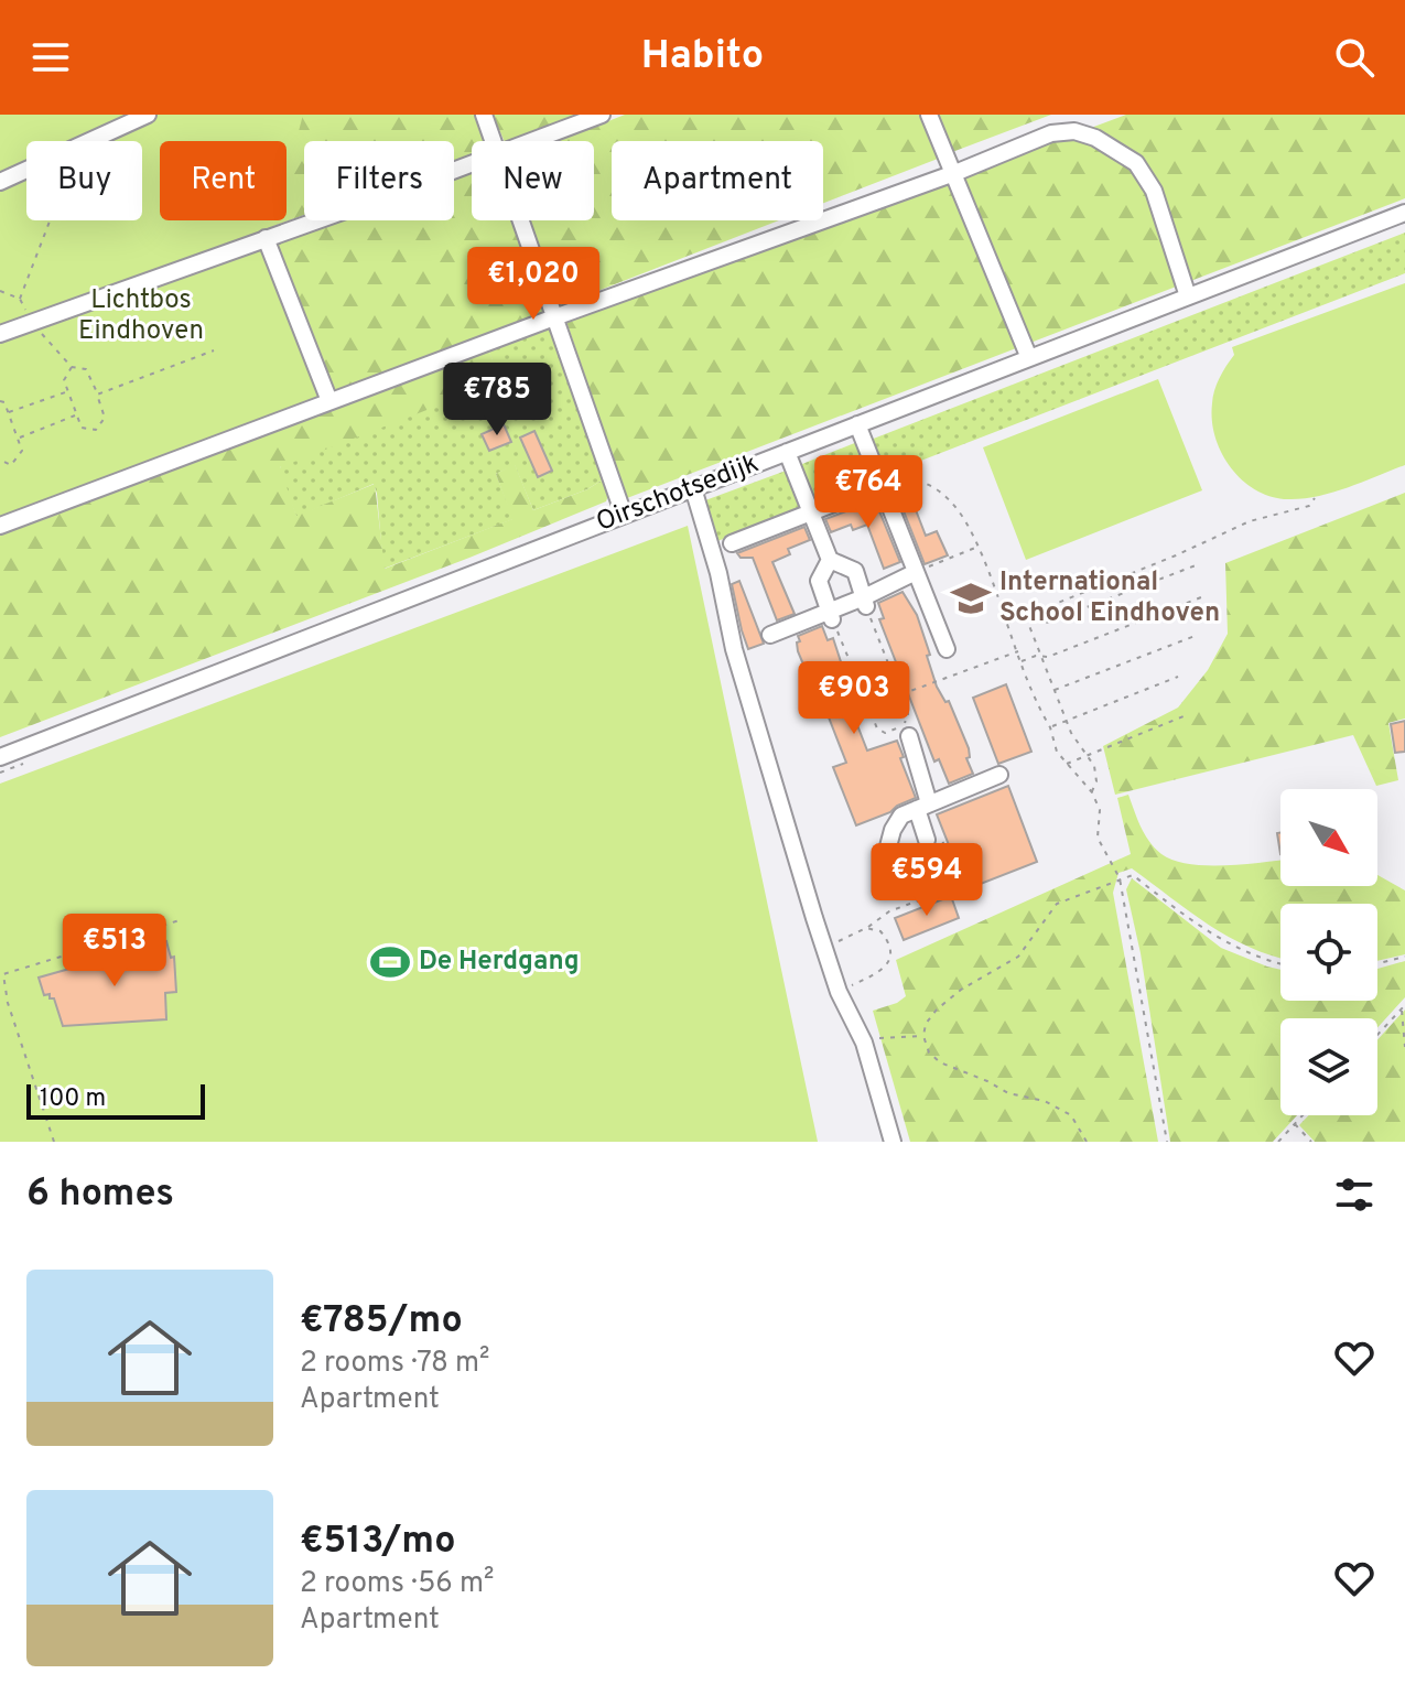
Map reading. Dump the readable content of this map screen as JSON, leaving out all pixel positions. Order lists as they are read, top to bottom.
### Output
{
  "streets": {
    "street": ["Oirschotsedijk"]
  },
  "parks": ["Lichtbos Eindhoven"],
  "places": {
    "school or university": ["International School Eindhoven"],
    "sports": ["De Herdgang"]
  },
  "scale_bar": "100 m",
  "north": "bottom right",
  "page": {
    "header": "Habito",
    "chip": [
      "Buy",
      "Rent",
      "Filters",
      "New",
      "Apartment"
    ],
    "price": [
      "€1,020",
      "€785",
      "€764",
      "€903",
      "€594",
      "€513"
    ],
    "scale": "100 m",
    "heading": "6 homes",
    "list": [
      {
        "name": "€785/mo",
        "note": "2 rooms · 78 m² · Apartment"
      },
      {
        "name": "€513/mo",
        "note": "2 rooms · 56 m² · Apartment"
      }
    ]
  }
}
